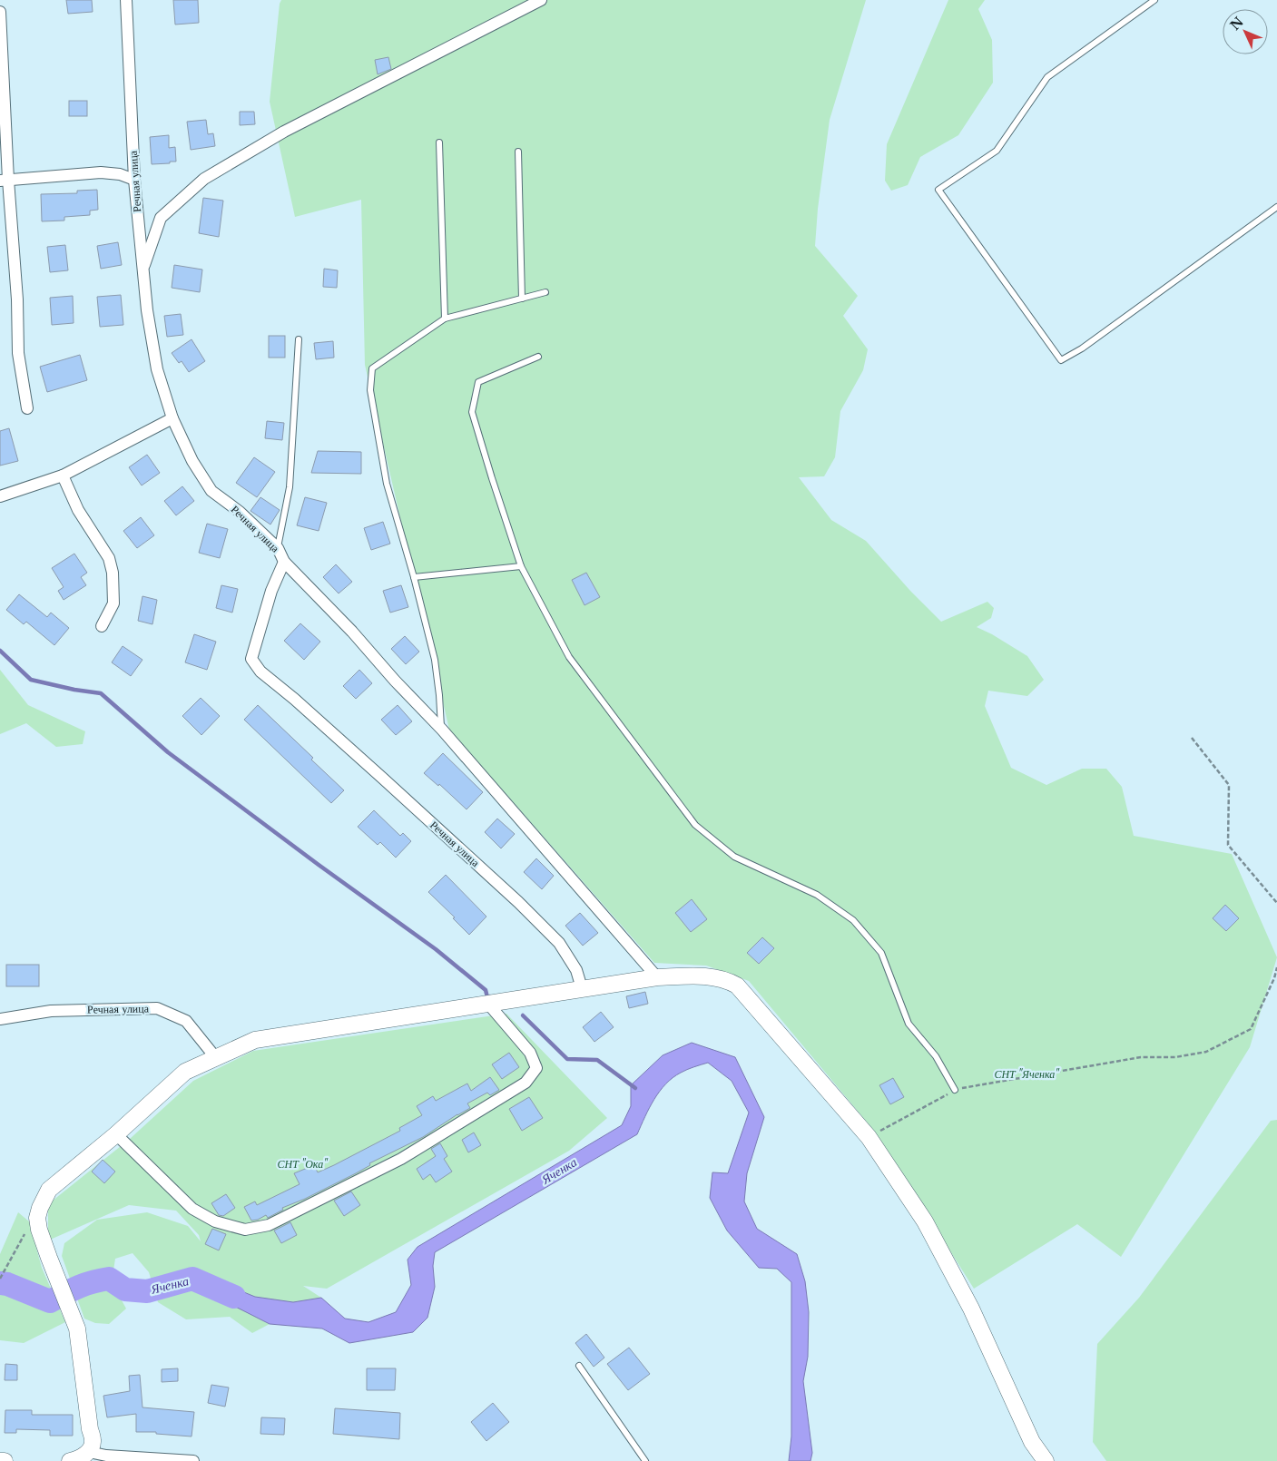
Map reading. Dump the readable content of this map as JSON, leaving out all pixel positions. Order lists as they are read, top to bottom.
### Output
{
  "streets": {
    "street": ["Речная улица"]
  },
  "water": ["Яченка"],
  "parks": ["СНТ \"Яченка\"", "СНТ \"Ока\""],
  "north": "top left"
}
